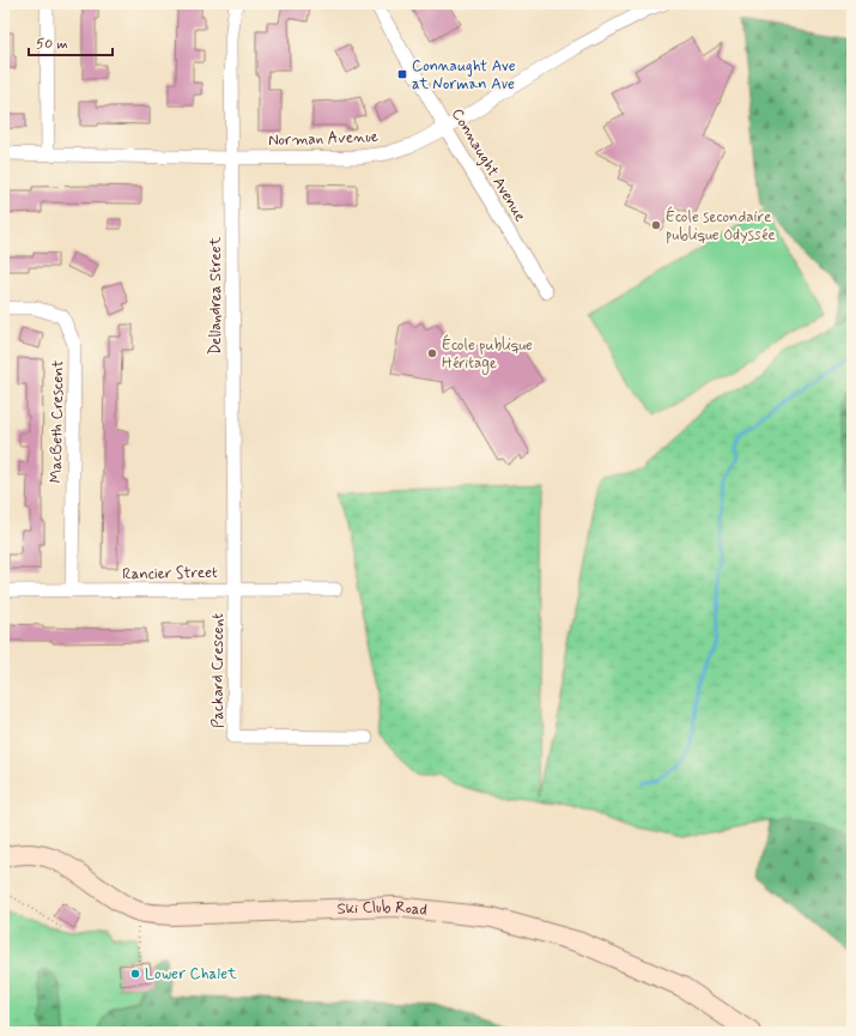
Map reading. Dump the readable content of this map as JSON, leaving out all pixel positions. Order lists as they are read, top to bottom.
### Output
{
  "streets": {
    "street": [
      "Norman Avenue",
      "Connaught Avenue",
      "Dellandrea Street",
      "MacBeth Crescent",
      "Rancier Street",
      "Packard Crescent",
      "Ski Club Road"
    ]
  },
  "crossings": [
    ["Norman Avenue", "Connaught Avenue"],
    ["Norman Avenue", "Dellandrea Street"],
    ["Dellandrea Street", "Rancier Street"],
    ["Dellandrea Street", "Packard Crescent"],
    ["MacBeth Crescent", "Rancier Street"],
    ["Rancier Street", "Packard Crescent"]
  ],
  "places": {
    "transit": ["Connaught Ave at Norman Ave"],
    "other": ["École secondaire publique Odyssée", "École publique Héritage", "Lower Chalet"]
  },
  "scale_bar": "50 m"
}
